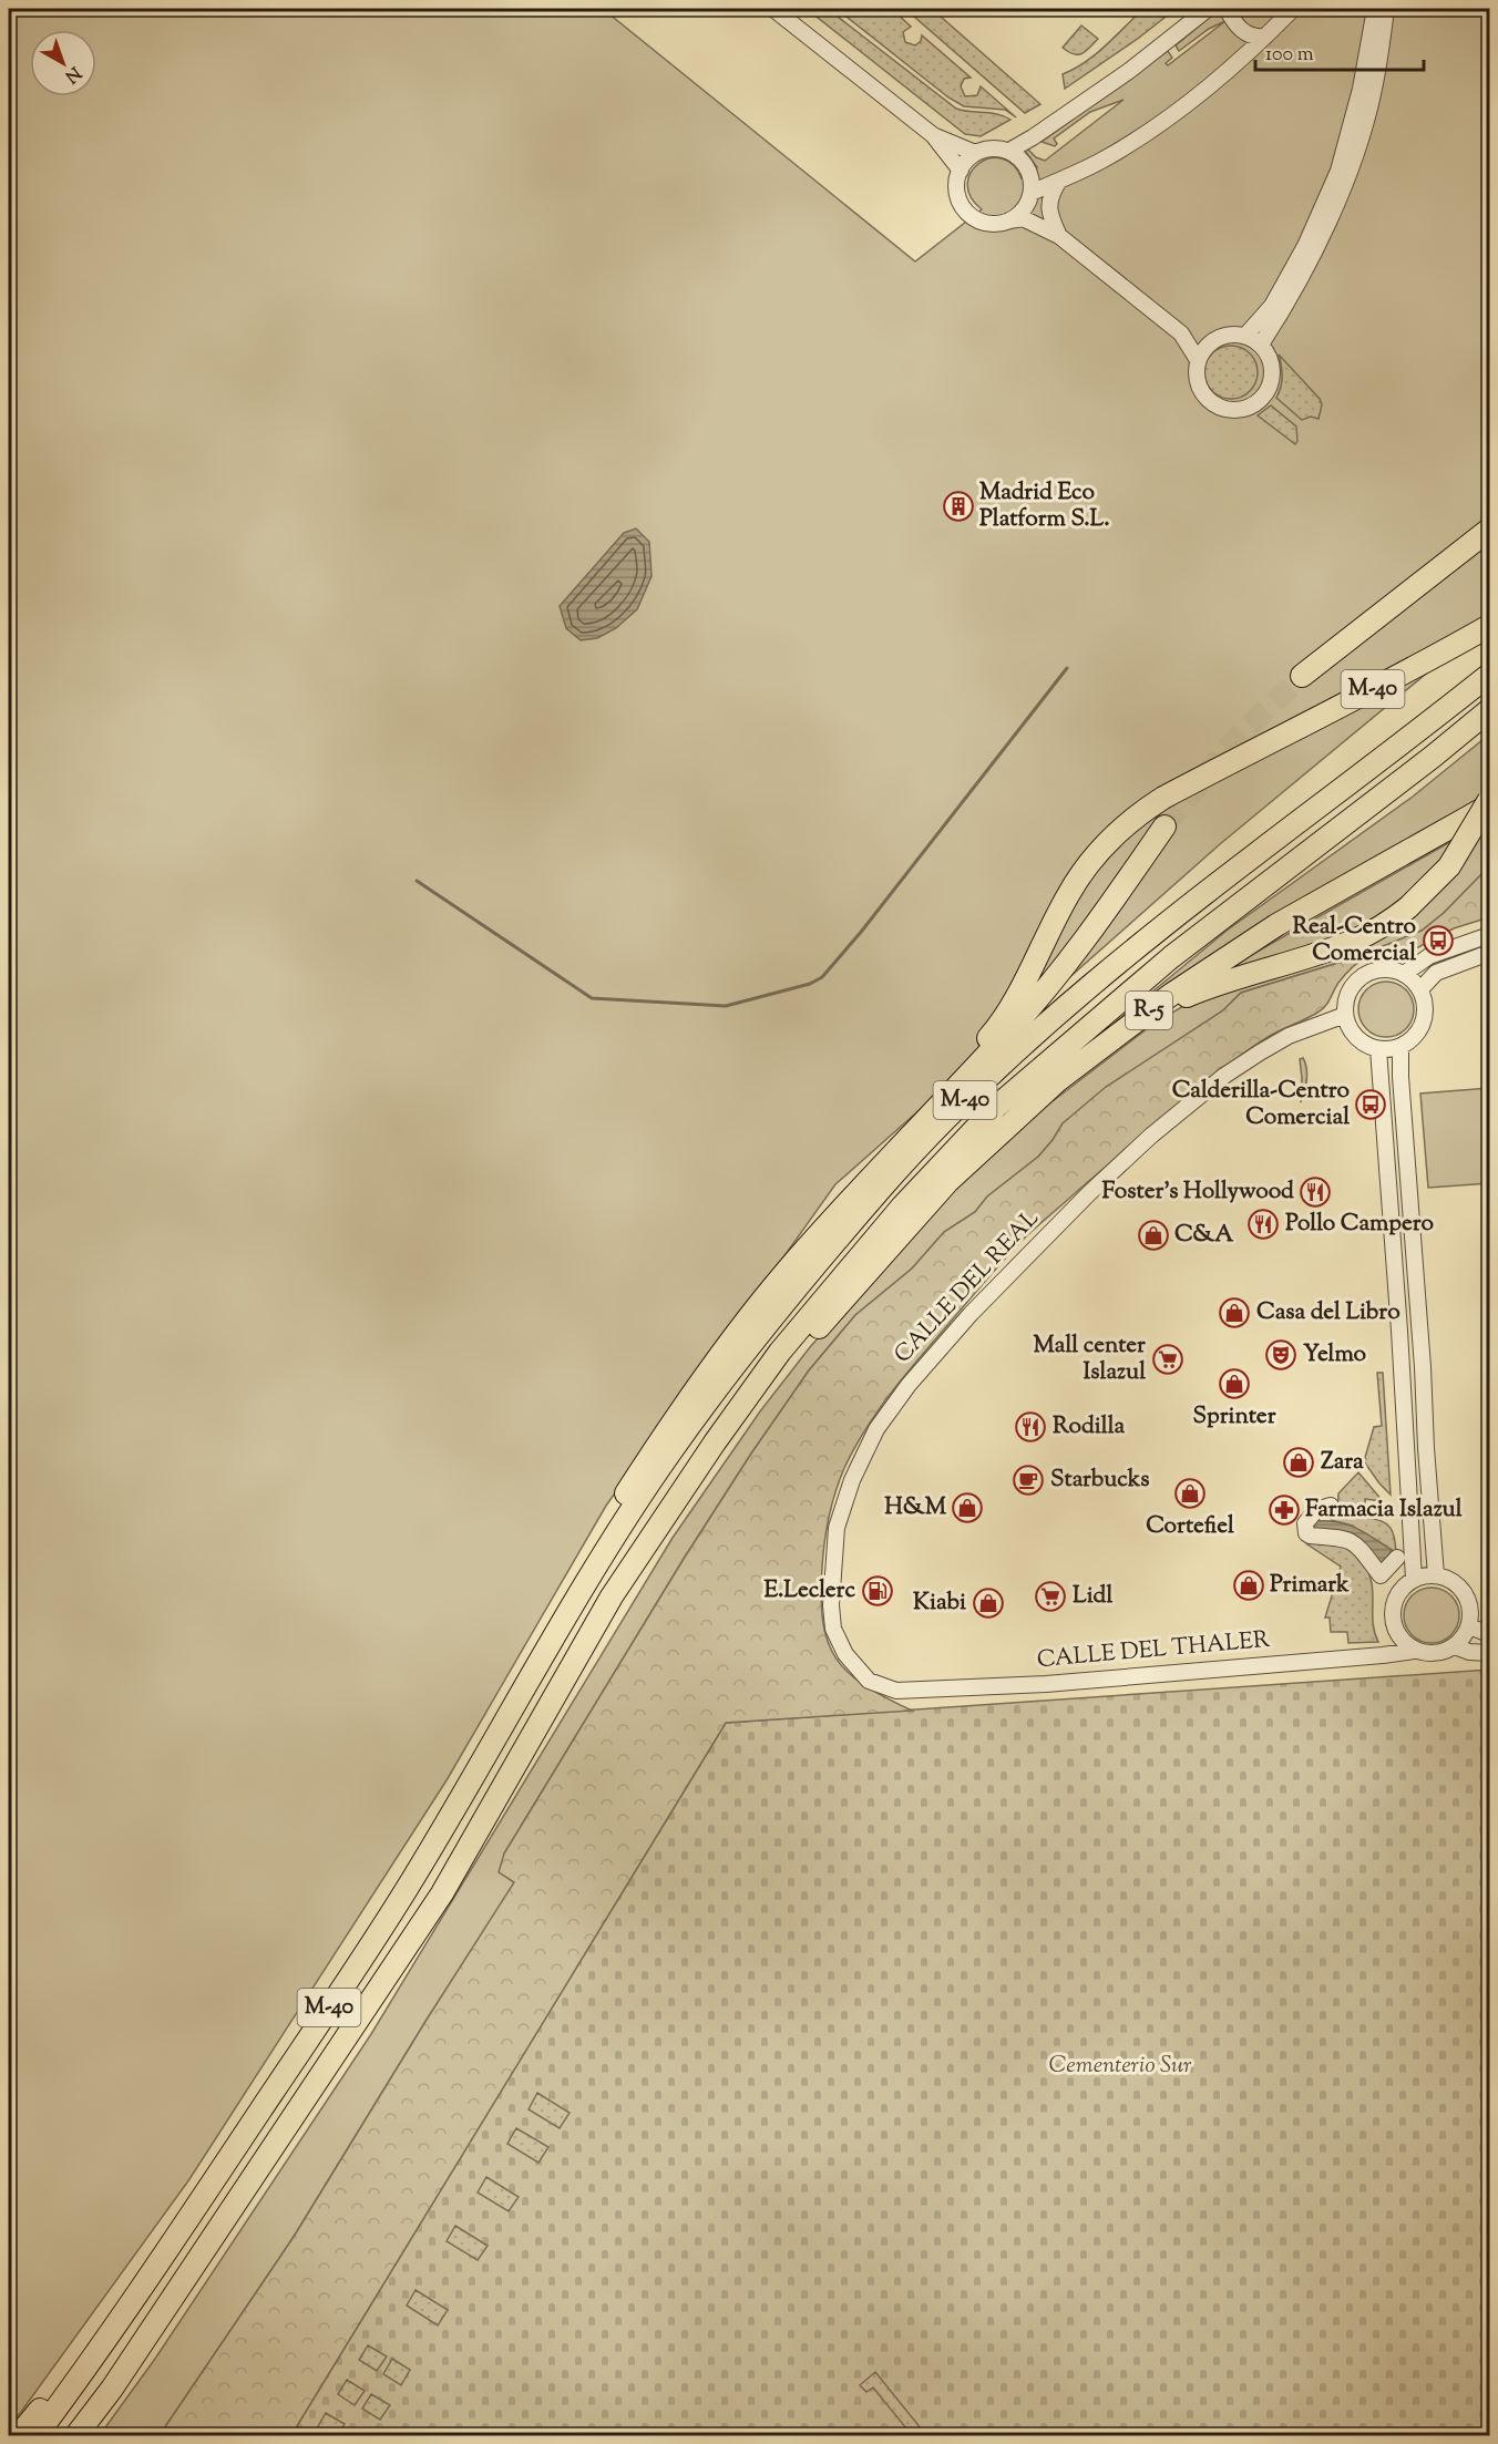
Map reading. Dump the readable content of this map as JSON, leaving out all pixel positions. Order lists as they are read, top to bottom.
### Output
{
  "streets": {
    "highway": ["M-40", "R-5"],
    "street": ["CALLE DEL REAL", "CALLE DEL THALER"]
  },
  "crossings": [
    ["M-40", "R-5"],
    ["CALLE DEL REAL", "CALLE DEL THALER"]
  ],
  "parks": ["Cementerio Sur"],
  "places": {
    "building": ["Madrid Eco Platform S.L."],
    "bus stop": ["Real-Centro Comercial", "Calderilla-Centro Comercial"],
    "restaurant": ["Foster's Hollywood", "Pollo Campero", "Rodilla"],
    "shop": [
      "C&A",
      "Casa del Libro",
      "Sprinter",
      "Zara",
      "Cortefiel",
      "H&M",
      "Primark",
      "Kiabi"
    ],
    "theatre": ["Yelmo"],
    "supermarket": ["Mall center Islazul", "Lidl"],
    "cafe": ["Starbucks"],
    "pharmacy": ["Farmacia Islazul"],
    "fuel station": ["E.Leclerc"]
  },
  "scale_bar": "100 m",
  "north": "bottom right"
}
